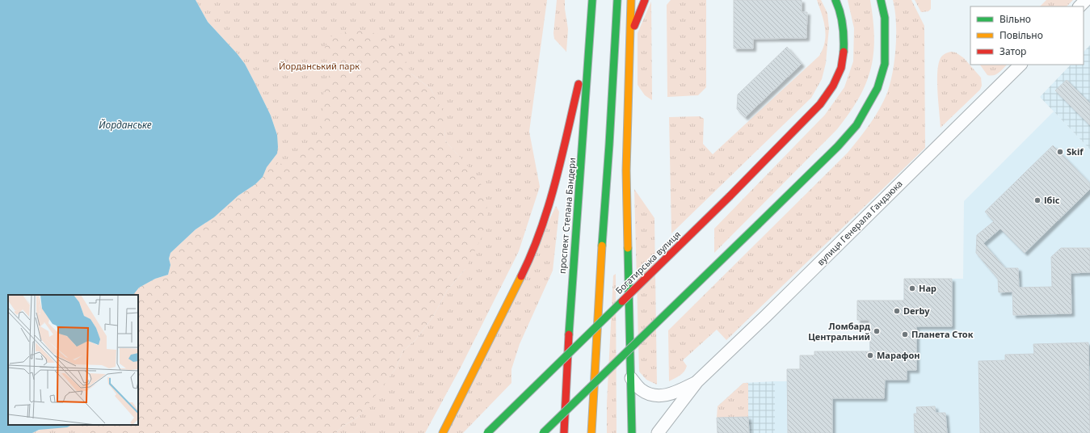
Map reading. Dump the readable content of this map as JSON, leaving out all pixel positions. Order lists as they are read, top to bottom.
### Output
{
  "streets": {
    "main road": ["проспект Степана Бандери", "Богатирська вулиця"],
    "street": ["вулиця Генерала Гандзюка"]
  },
  "water": ["Йорданське"],
  "parks": ["Йорданський парк"],
  "places": [
    "Skif",
    "Ібіс",
    "Hap",
    "Derby",
    "Ломбард Центральний",
    "Планета Сток",
    "Марафон"
  ],
  "legend": ["Вільно", "Повільно", "Затор"]
}
